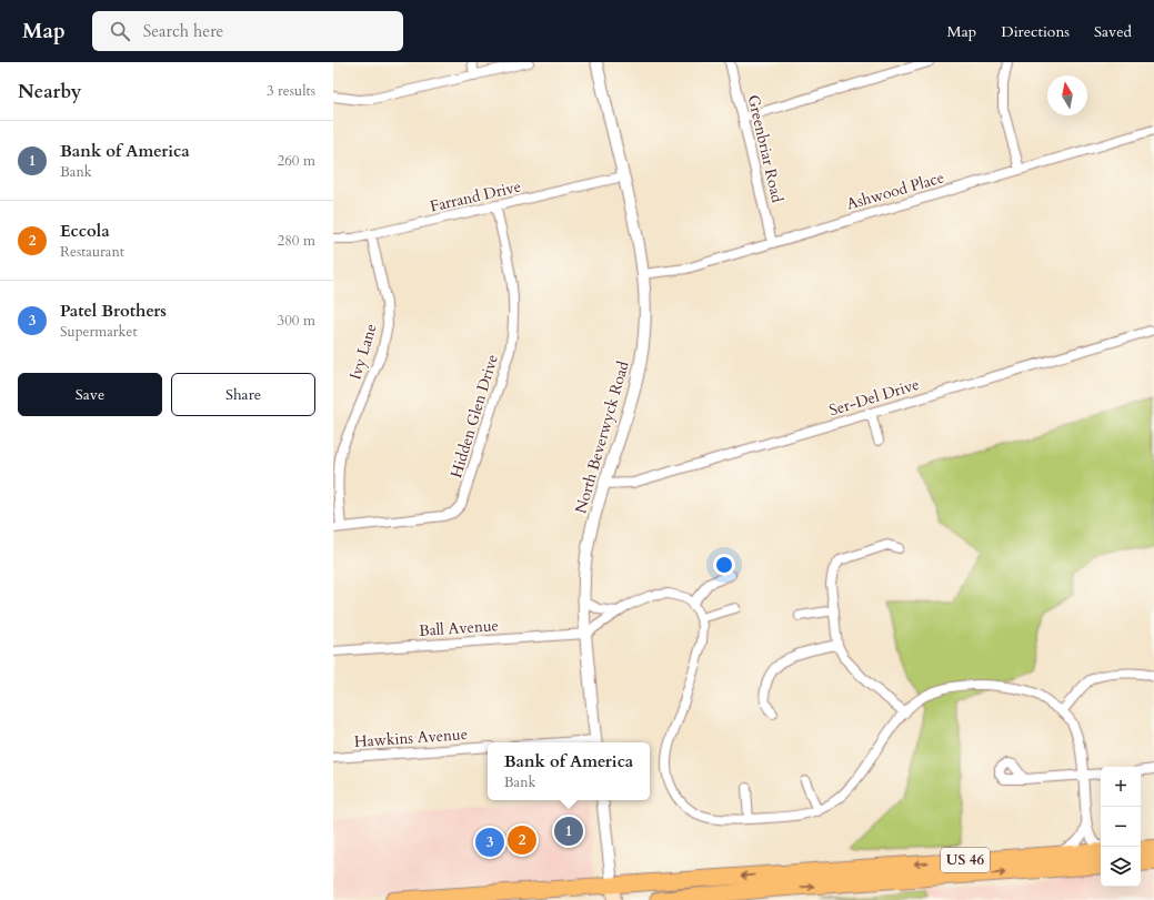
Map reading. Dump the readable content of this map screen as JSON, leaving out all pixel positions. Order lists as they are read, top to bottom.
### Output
{
  "streets": {
    "highway": ["US 46"],
    "street": [
      "Greenbriar Road",
      "Ashwood Place",
      "Farrand Drive",
      "Ivy Lane",
      "Ser-Del Drive",
      "Hidden Glen Drive",
      "North Beverwyck Road",
      "Ball Avenue",
      "Hawkins Avenue"
    ]
  },
  "crossings": [
    ["Greenbriar Road", "Ashwood Place"],
    ["Ashwood Place", "North Beverwyck Road"],
    ["Farrand Drive", "Ivy Lane"],
    ["Farrand Drive", "Hidden Glen Drive"],
    ["Farrand Drive", "North Beverwyck Road"],
    ["Ivy Lane", "Hidden Glen Drive"],
    ["Ser-Del Drive", "North Beverwyck Road"],
    ["North Beverwyck Road", "Ball Avenue"]
  ],
  "north": "top",
  "page": {
    "header": "Map",
    "search": "Search here",
    "nav": ["Map", "Directions", "Saved"],
    "heading": ["Nearby", "3 results"],
    "list": [
      {
        "mark": "1",
        "name": "Bank of America",
        "note": "Bank",
        "value": "260 m"
      },
      {
        "mark": "2",
        "name": "Eccola",
        "note": "Restaurant",
        "value": "280 m"
      },
      {
        "mark": "3",
        "name": "Patel Brothers",
        "note": "Supermarket",
        "value": "300 m"
      }
    ],
    "buttons": ["Save", "Share"],
    "popup": ["Bank of America", "Bank"],
    "map_buttons": ["+", "−"],
    "pins": ["1", "2", "3"]
  }
}
